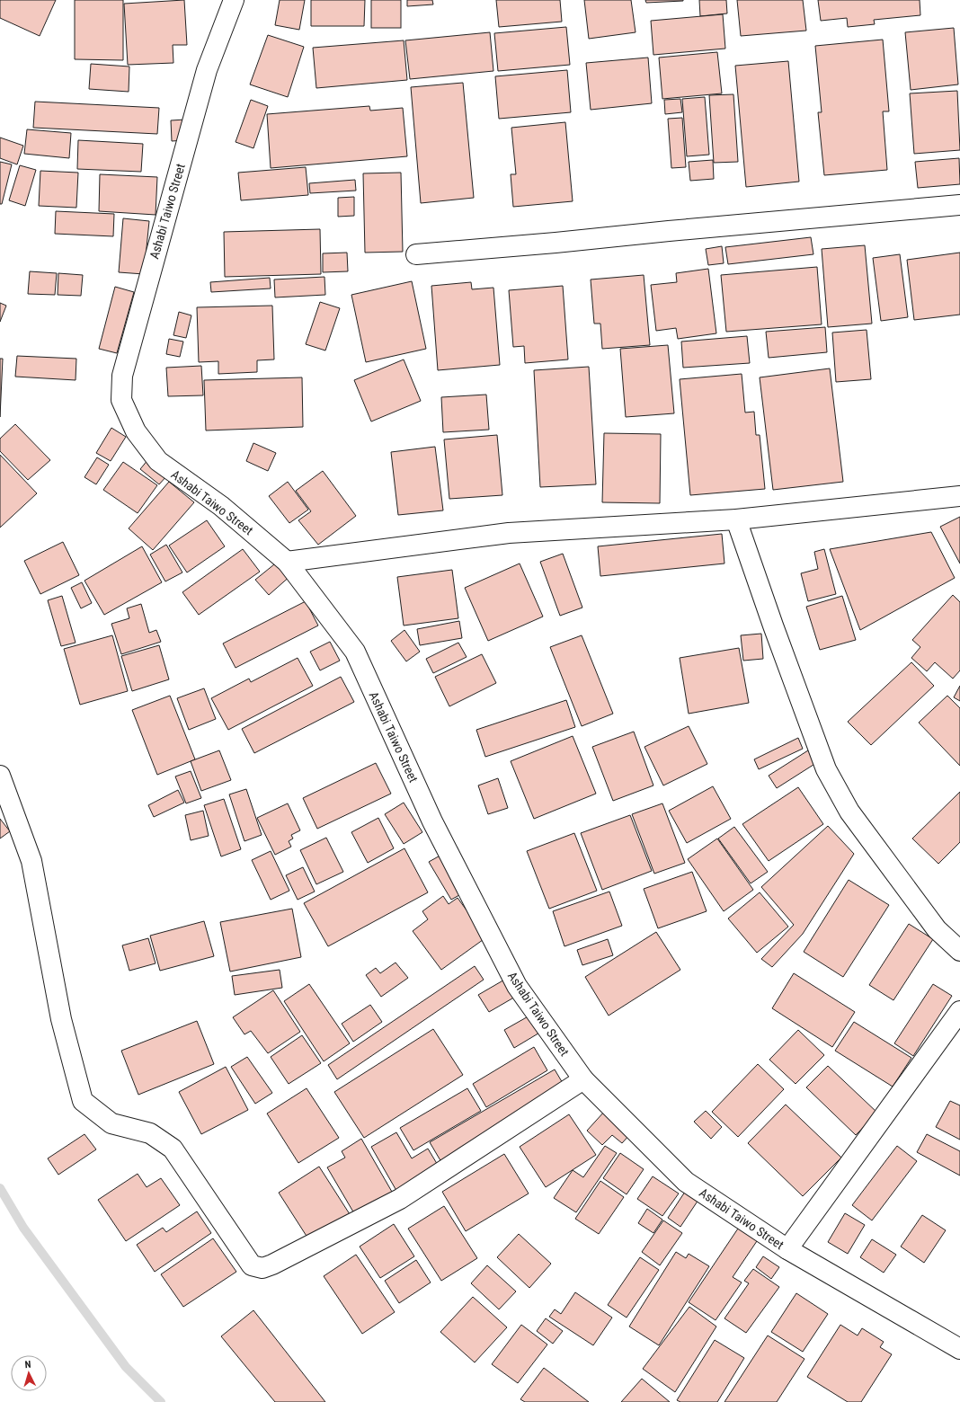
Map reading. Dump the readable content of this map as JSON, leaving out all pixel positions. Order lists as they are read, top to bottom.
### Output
{
  "streets": {
    "street": ["Ashabi Taiwo Street"]
  },
  "north": "top"
}
